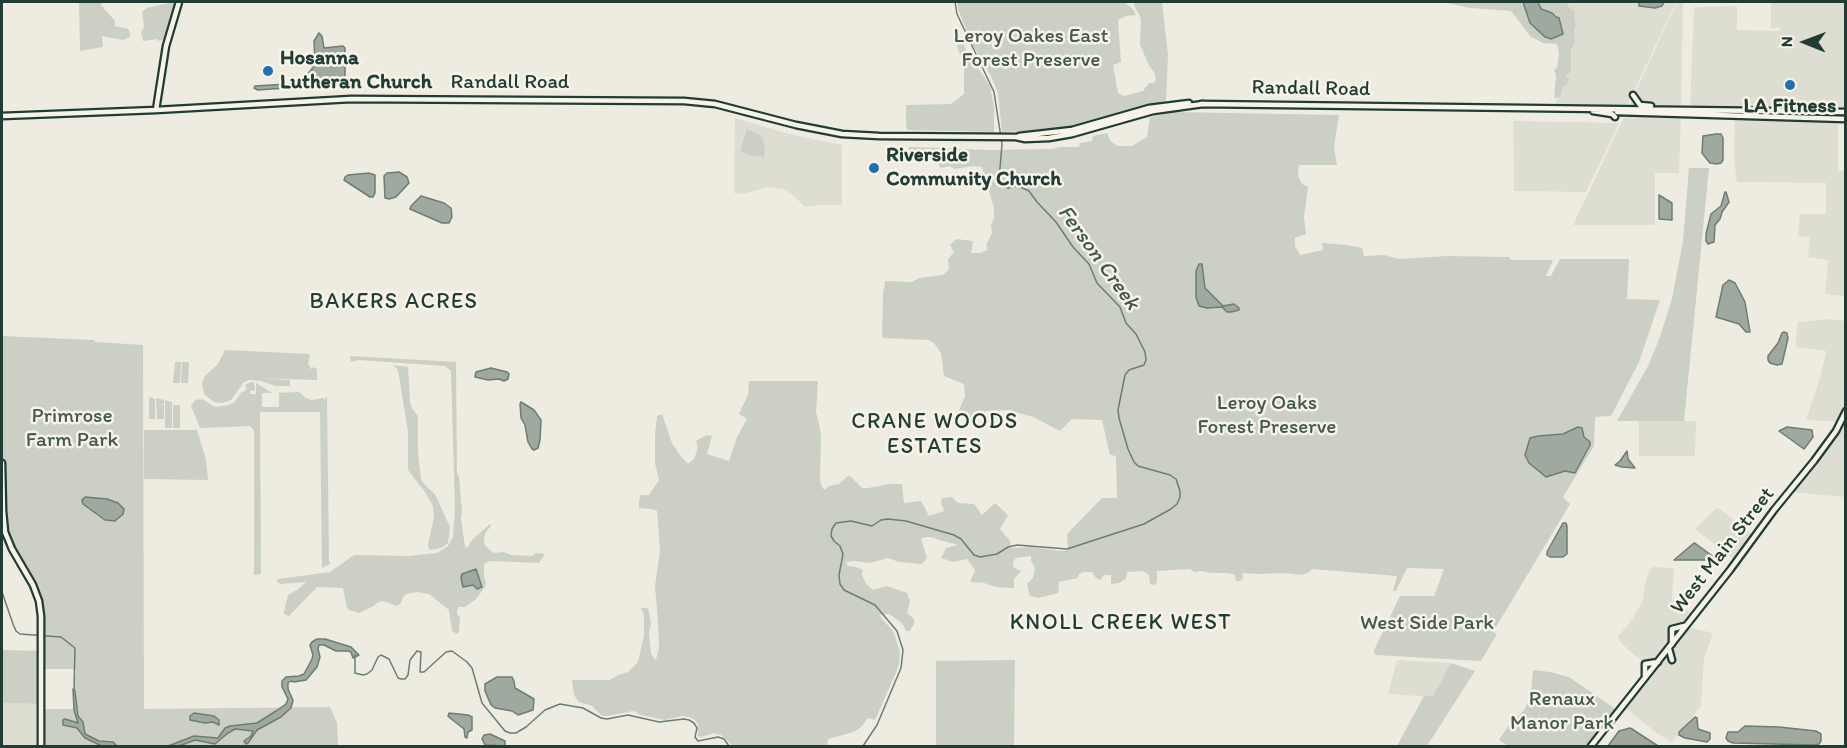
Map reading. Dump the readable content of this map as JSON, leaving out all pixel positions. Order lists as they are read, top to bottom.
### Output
{
  "streets": {
    "main road": ["Randall Road", "West Main Street"]
  },
  "districts": ["BAKERS ACRES", "CRANE WOODS ESTATES", "KNOLL CREEK WEST"],
  "water": ["Ferson Creek"],
  "parks": [
    "Leroy Oakes East Forest Preserve",
    "Leroy Oaks Forest Preserve",
    "Primrose Farm Park",
    "West Side Park",
    "Renaux Manor Park"
  ],
  "places": ["Hosanna Lutheran Church", "LA Fitness", "Riverside Community Church"],
  "north": "left"
}
